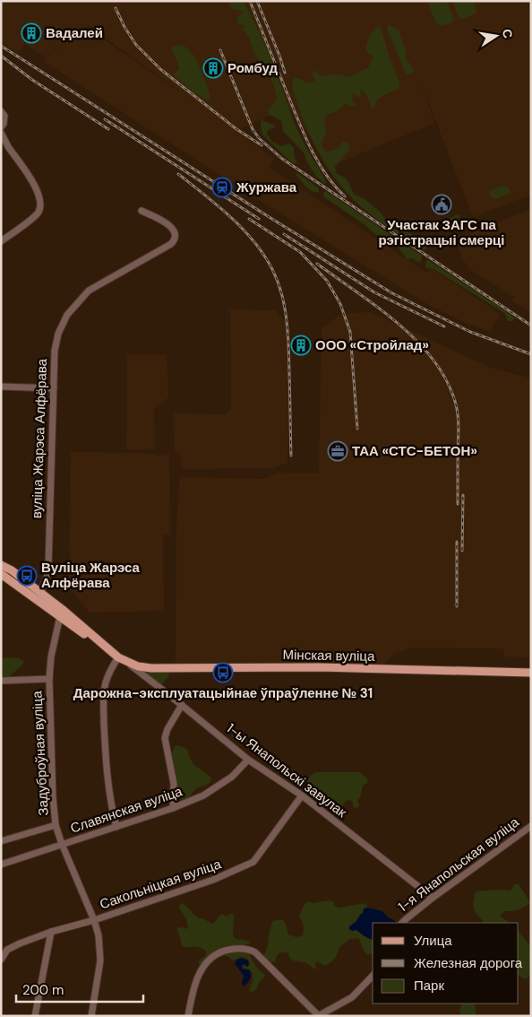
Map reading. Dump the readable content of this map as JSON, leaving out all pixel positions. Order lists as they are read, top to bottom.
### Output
{
  "streets": {
    "main road": ["Мінская вуліца"],
    "street": [
      "вуліца Жарэса Алфёрава",
      "Задуброўная вуліца",
      "1-ы Янапольскі завулак",
      "Славянская вуліца",
      "1-я Янапольская вуліца",
      "Сакольніцкая вуліца"
    ]
  },
  "crossings": [
    ["вуліца Жарэса Алфёрава", "Мінская вуліца"],
    ["Мінская вуліца", "Задуброўная вуліца"],
    ["Мінская вуліца", "1-ы Янапольскі завулак"],
    ["Задуброўная вуліца", "Славянская вуліца"],
    ["Задуброўная вуліца", "Сакольніцкая вуліца"],
    ["1-ы Янапольскі завулак", "Славянская вуліца"],
    ["1-ы Янапольскі завулак", "1-я Янапольская вуліца"],
    ["1-ы Янапольскі завулак", "Сакольніцкая вуліца"]
  ],
  "places": {
    "building": ["Вадалей", "Ромбуд", "ООО «Стройлад»"],
    "station": ["Журжава"],
    "public building": ["Участак ЗАГС па рэгістрацыі смерці"],
    "office": ["ТАА «СТС-БЕТОН»"],
    "bus stop": ["Вуліца Жарэса Алфёрава", "Дарожна-эксплуатацыйнае ўпраўленне № 31"]
  },
  "legend": ["Улица", "Железная дорога", "Парк"],
  "scale_bar": "200 m",
  "north": "right"
}
